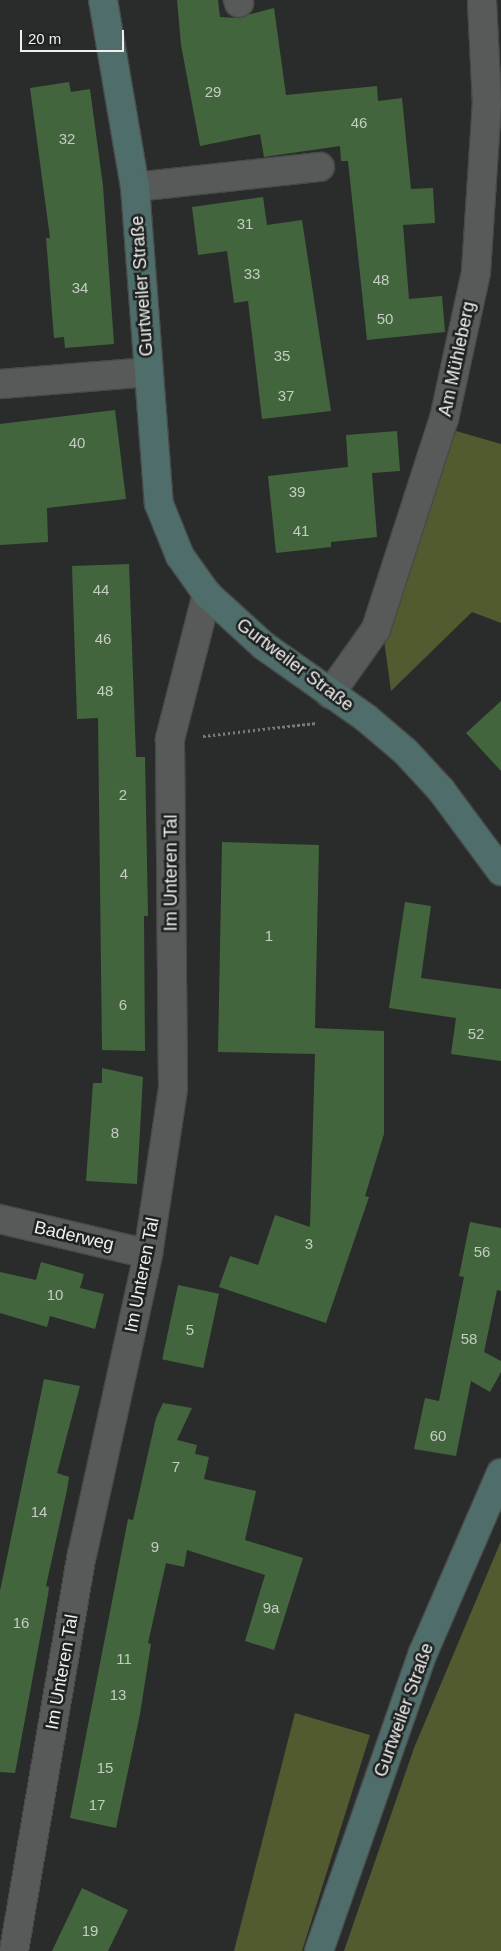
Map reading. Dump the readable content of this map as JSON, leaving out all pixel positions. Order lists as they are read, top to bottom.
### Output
{
  "streets": {
    "main road": ["Gurtweiler Straße"],
    "street": ["Am Mühleberg", "Im Unteren Tal", "Baderweg"]
  },
  "crossings": [
    ["Gurtweiler Straße", "Am Mühleberg"],
    ["Gurtweiler Straße", "Im Unteren Tal"],
    ["Im Unteren Tal", "Baderweg"]
  ],
  "house_numbers": [
    "29",
    "46",
    "32",
    "31",
    "33",
    "48",
    "34",
    "50",
    "35",
    "37",
    "40",
    "39",
    "41",
    "44",
    "46",
    "48",
    "2",
    "4",
    "1",
    "6",
    "52",
    "8",
    "3",
    "56",
    "10",
    "5",
    "58",
    "60",
    "7",
    "14",
    "9",
    "9a",
    "16",
    "11",
    "13",
    "15",
    "17",
    "19"
  ],
  "scale_bar": "20 m"
}
